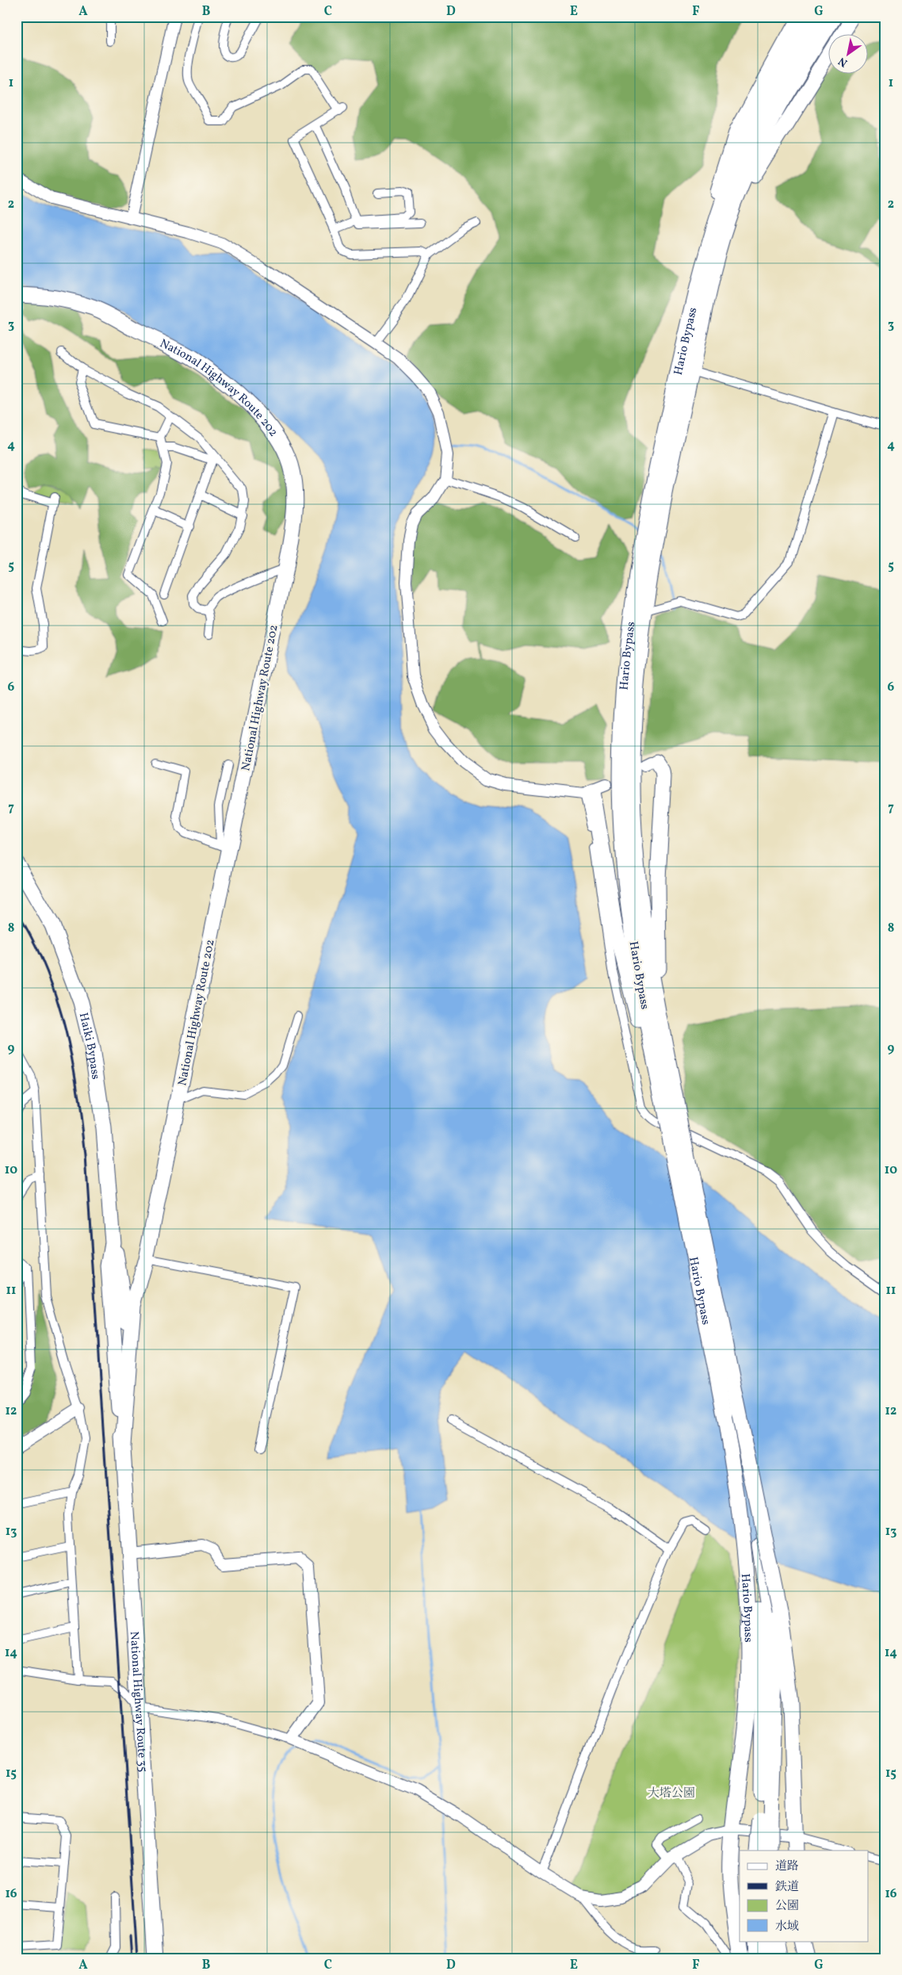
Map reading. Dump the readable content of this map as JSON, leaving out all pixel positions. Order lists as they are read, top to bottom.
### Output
{
  "streets": {
    "highway": [
      "Hario Bypass",
      "National Highway Route 202",
      "Haiki Bypass",
      "National Highway Route 35"
    ]
  },
  "crossings": [
    ["National Highway Route 202", "Haiki Bypass"],
    ["National Highway Route 202", "National Highway Route 35"],
    ["Haiki Bypass", "National Highway Route 35"]
  ],
  "parks": ["大塔公園"],
  "legend": [
    "道路",
    "鉄道",
    "公園",
    "水域"
  ],
  "north": "bottom left",
  "grid": {
    "columns": [
      "A",
      "B",
      "C",
      "D",
      "E",
      "F",
      "G"
    ],
    "rows": [
      "1",
      "2",
      "3",
      "4",
      "5",
      "6",
      "7",
      "8",
      "9",
      "10",
      "11",
      "12",
      "13",
      "14",
      "15",
      "16"
    ]
  }
}
